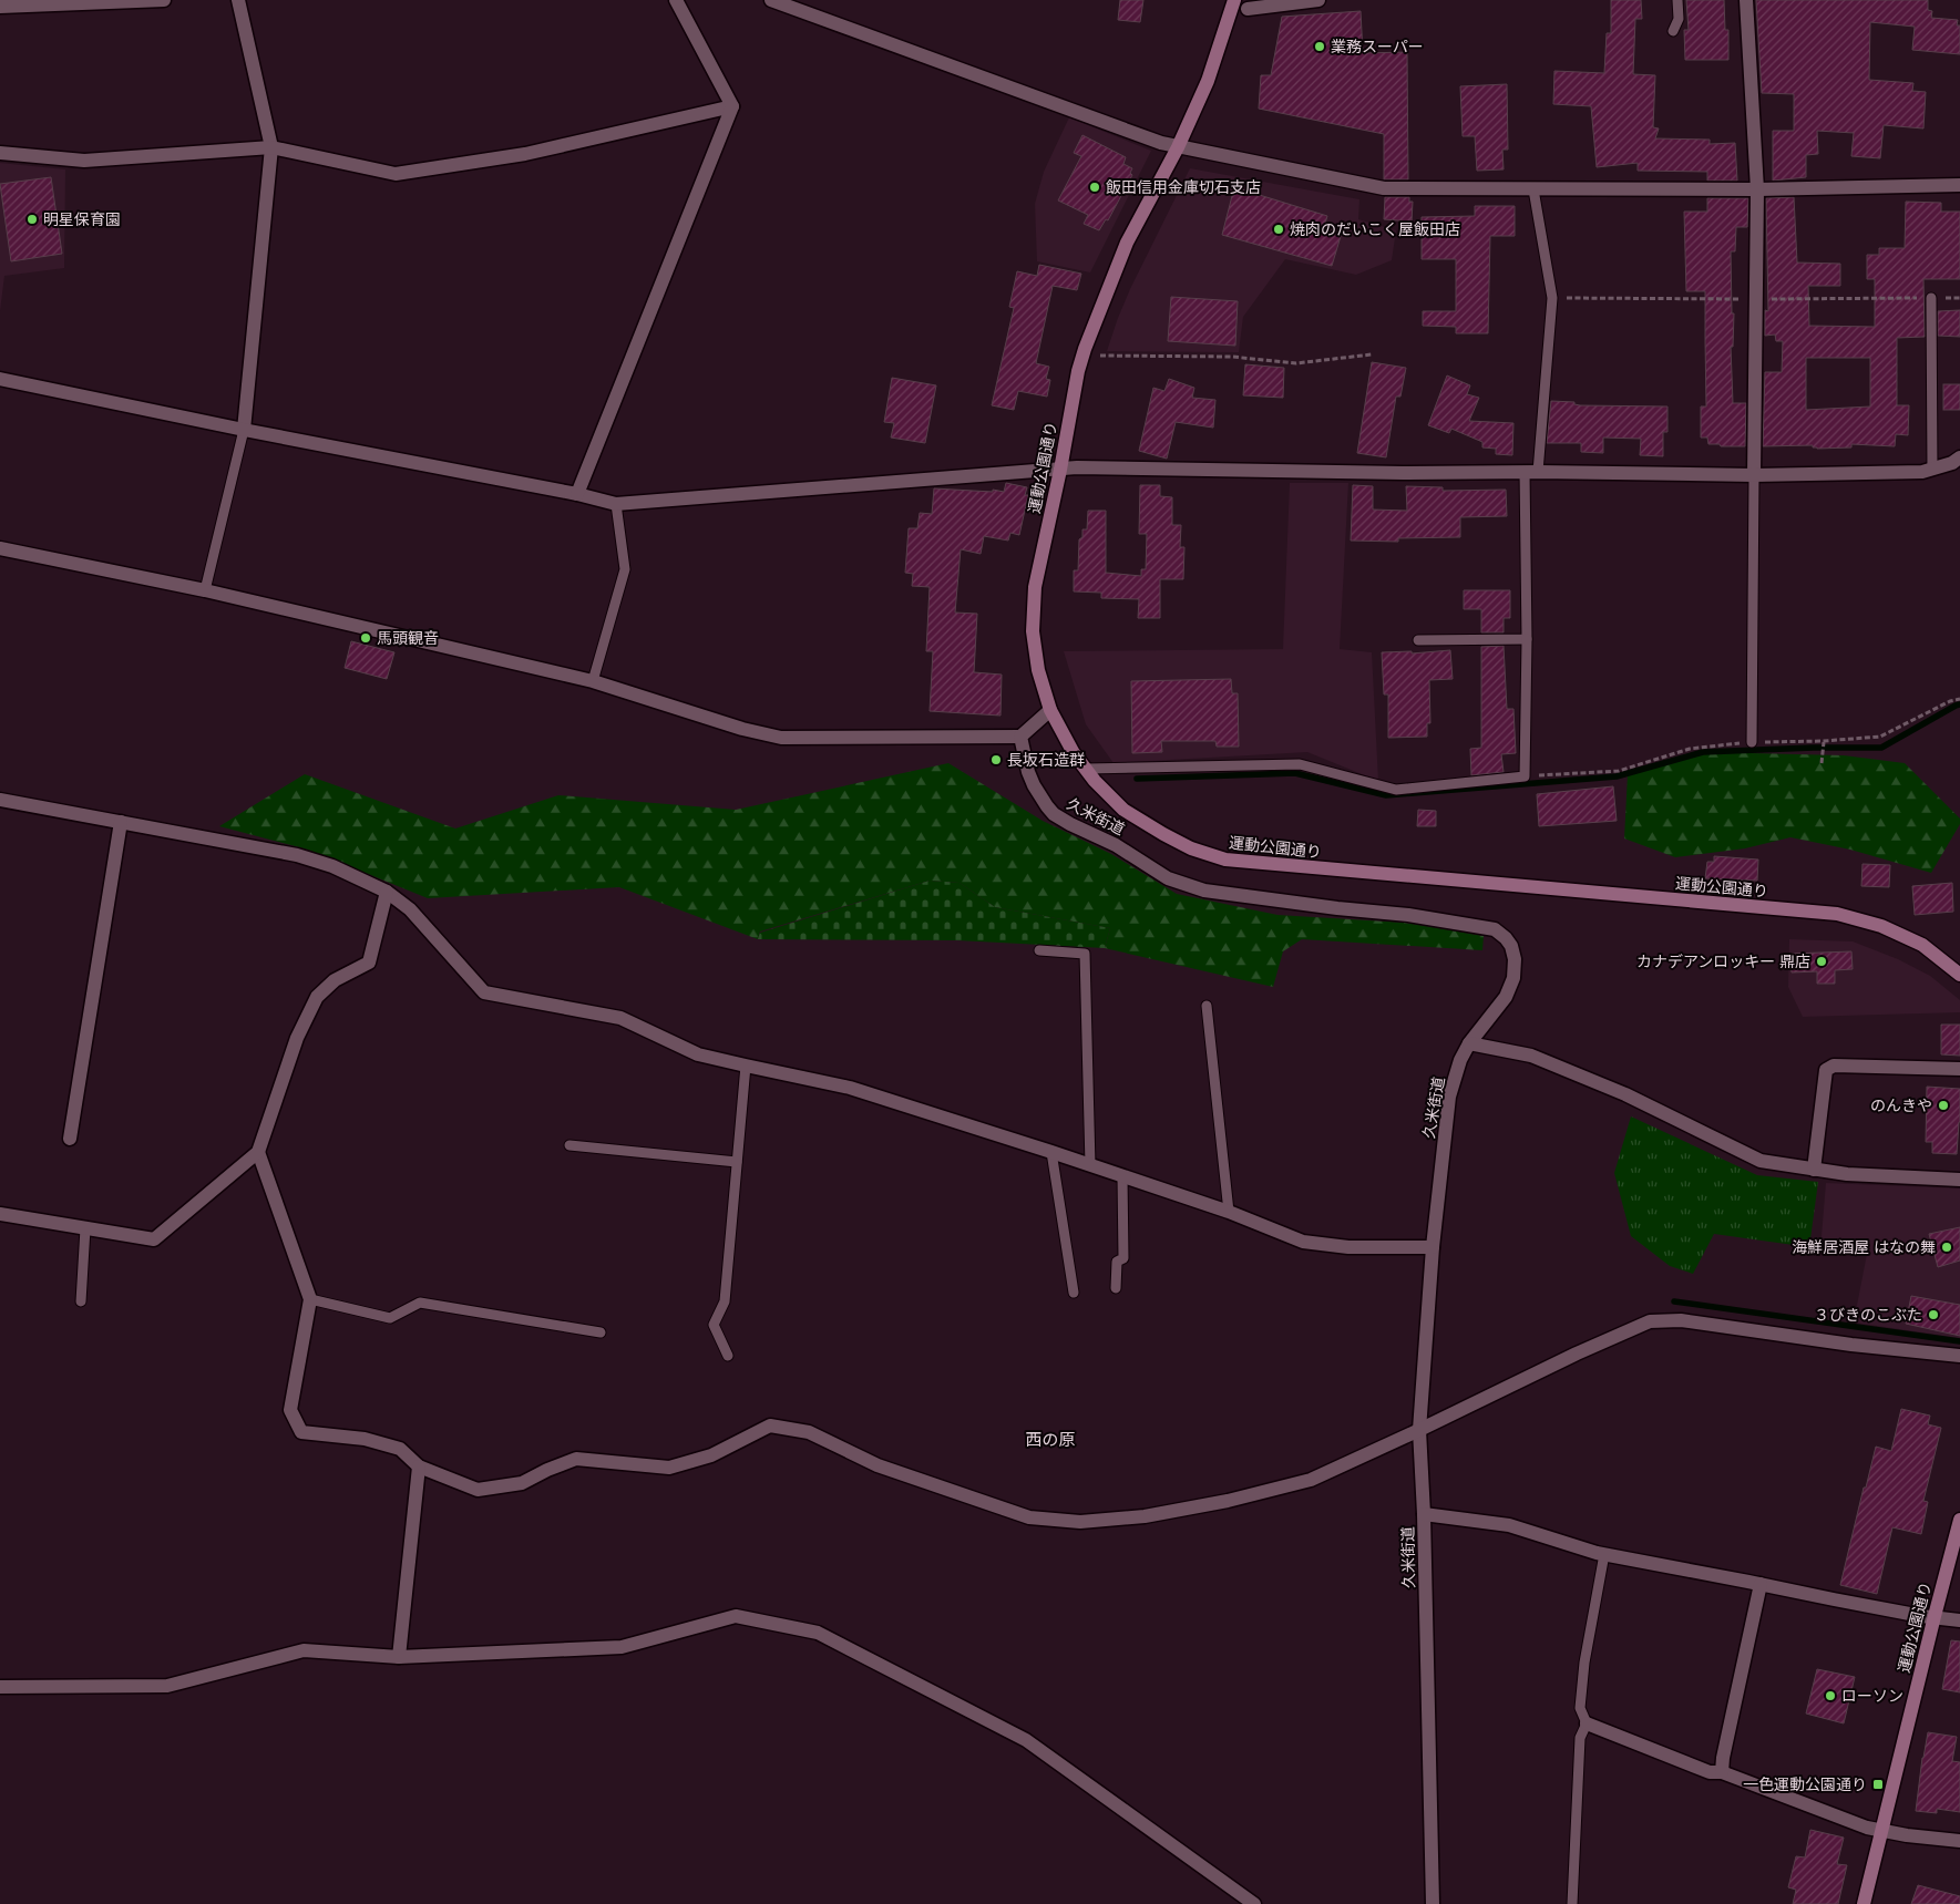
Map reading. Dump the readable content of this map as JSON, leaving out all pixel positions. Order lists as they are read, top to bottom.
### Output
{
  "streets": {
    "street": ["運動公園通り", "久米街道"]
  },
  "districts": ["西の原"],
  "places": {
    "other": [
      "業務スーパー",
      "飯田信用金庫切石支店",
      "明星保育園",
      "焼肉のだいこく屋飯田店",
      "馬頭観音",
      "長坂石造群",
      "カナデアンロッキー 鼎店",
      "のんきや",
      "海鮮居酒屋 はなの舞",
      "３びきのこぶた",
      "ローソン"
    ],
    "transit": ["一色運動公園通り"]
  }
}
